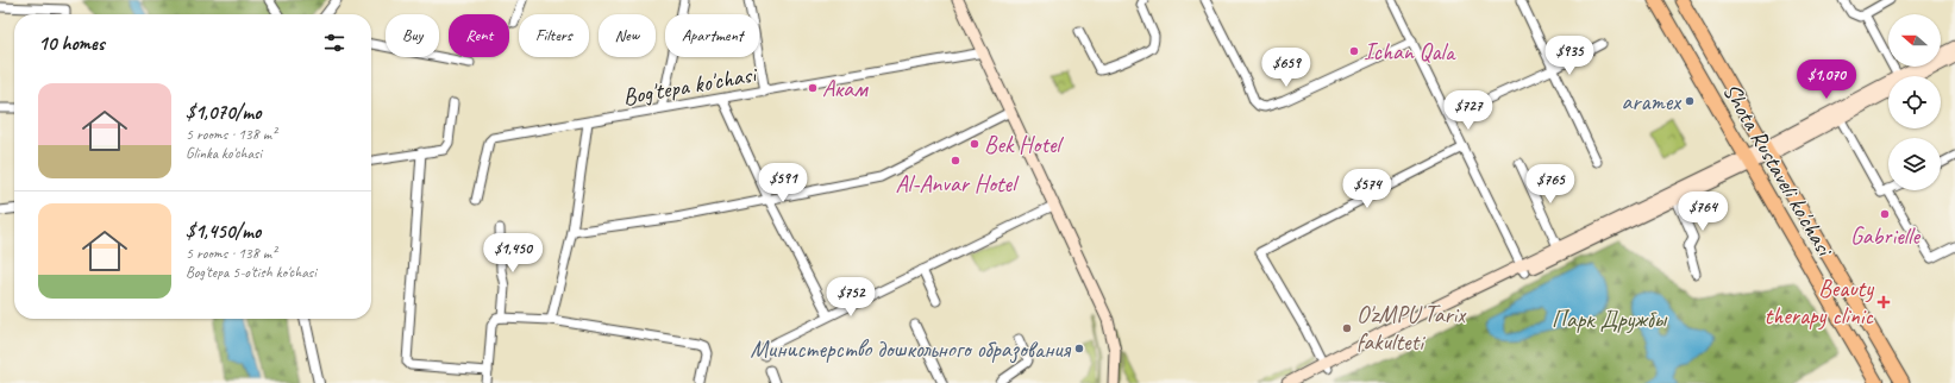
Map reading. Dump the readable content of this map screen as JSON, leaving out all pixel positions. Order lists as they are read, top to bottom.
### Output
{
  "streets": {
    "main road": ["Shota Rustaveli ko'chasi"],
    "street": ["Bog'tepa ko'chasi"]
  },
  "parks": ["Парк Дружбы"],
  "places": {
    "other": [
      "Ichan Qala",
      "Акам",
      "aramex",
      "Bek Hotel",
      "Al-Anvar Hotel",
      "Gabrielle",
      "O'zMPU Tarix fakulteti",
      "Министерство дошкольного образования"
    ],
    "health": ["Beauty therapy clinic"]
  },
  "north": "left",
  "page": {
    "chip": [
      "Buy",
      "Rent",
      "Filters",
      "New",
      "Apartment"
    ],
    "heading": "10 homes",
    "price": [
      "$935",
      "$659",
      "$1,070",
      "$727",
      "$591",
      "$765",
      "$574",
      "$764",
      "$1,450",
      "$752"
    ],
    "list": [
      {
        "name": "$1,070/mo",
        "note": "5 rooms · 138 m² · Glinka ko'chasi"
      },
      {
        "name": "$1,450/mo",
        "note": "5 rooms · 138 m² · Bog'tepa 5-o'tish ko'chasi"
      }
    ]
  }
}
